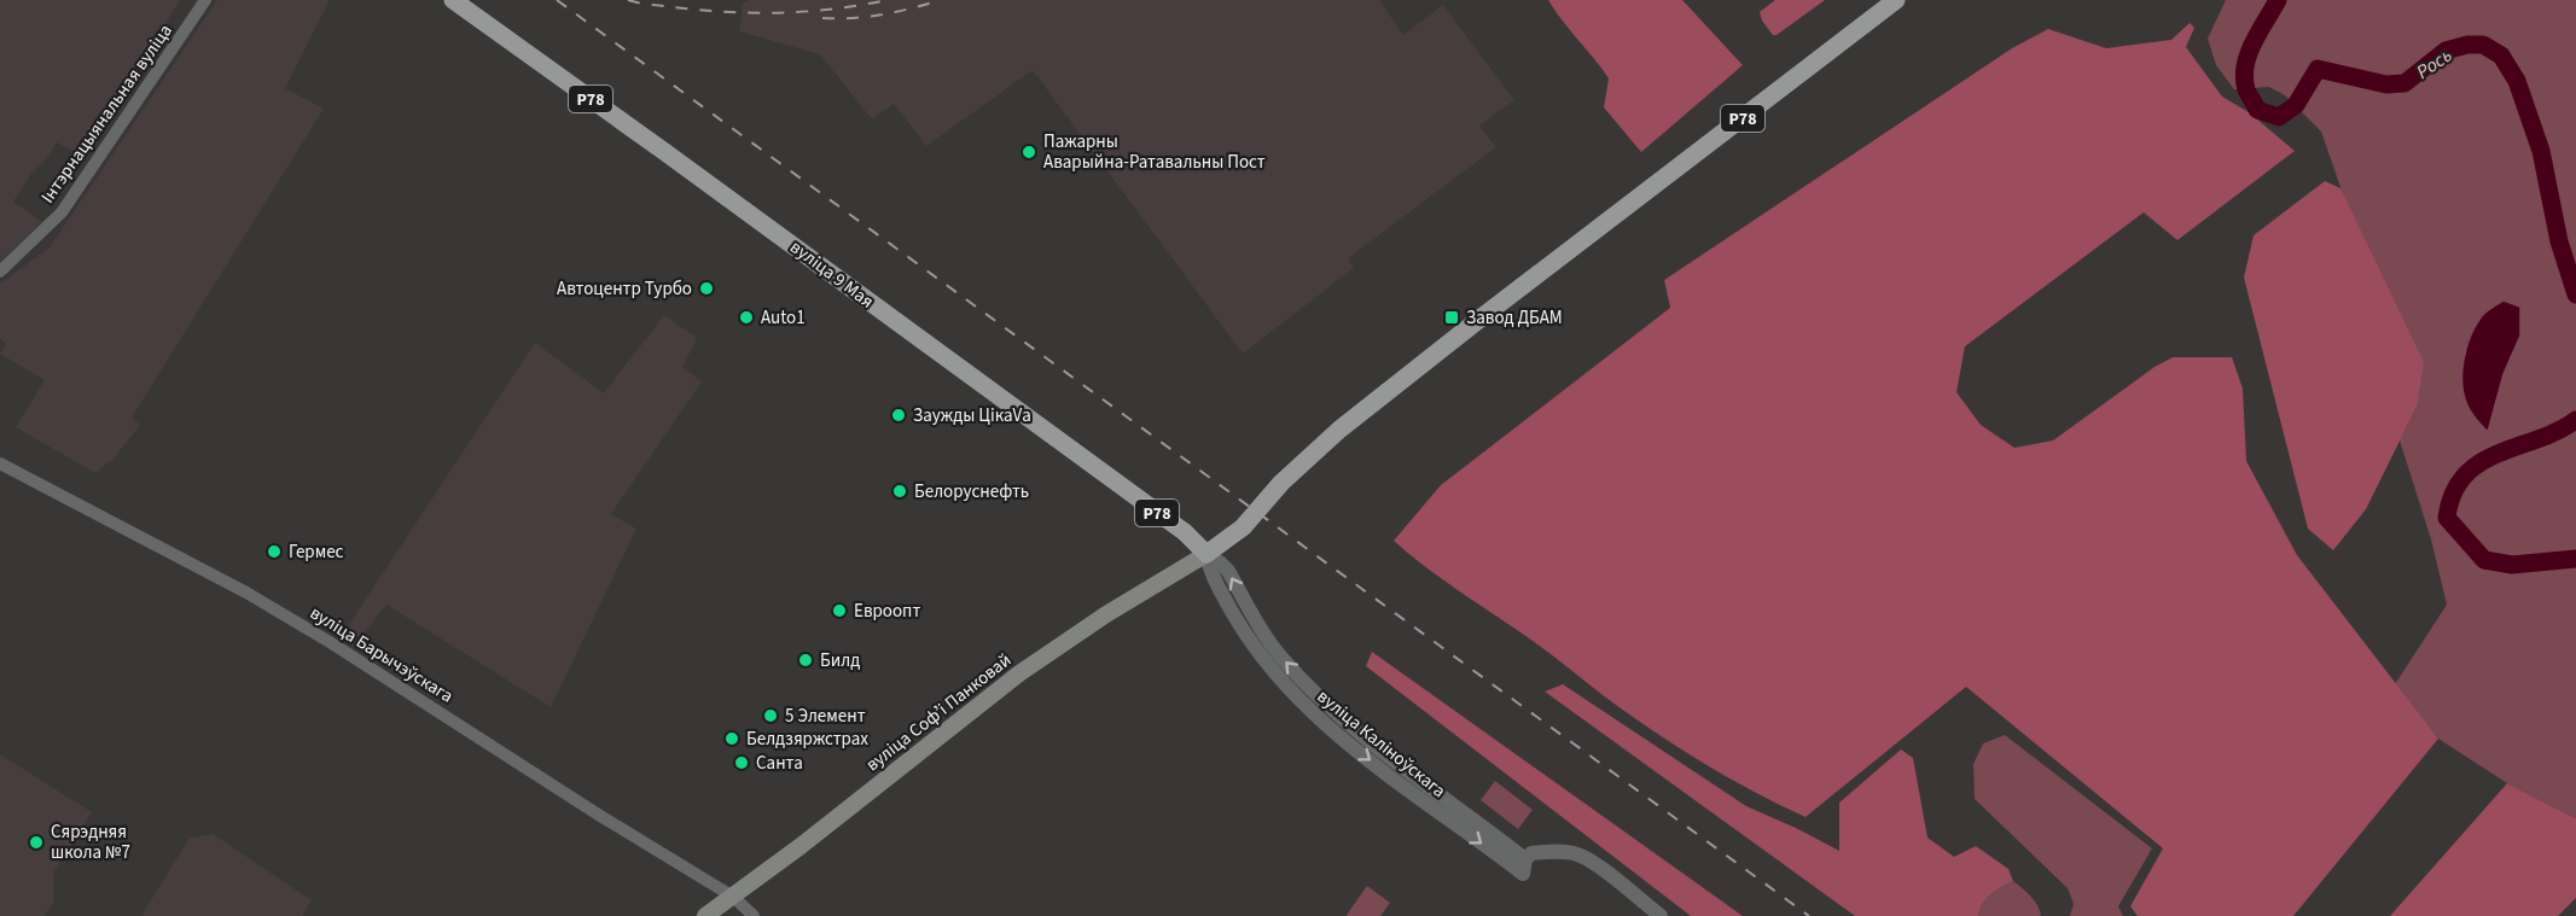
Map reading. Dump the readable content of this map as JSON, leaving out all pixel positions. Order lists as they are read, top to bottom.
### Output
{
  "streets": {
    "main road": ["Р78", "вуліца 9 Мая", "вуліца Софʼі Панковай"],
    "street": ["Інтэрнацыянальная вуліца", "вуліца Барычэўскага", "вуліца Каліноўскага"]
  },
  "crossings": [
    ["Р78", "вуліца 9 Мая"],
    ["Р78", "вуліца Софʼі Панковай"],
    ["Р78", "вуліца Каліноўскага"],
    ["вуліца 9 Мая", "вуліца Софʼі Панковай"],
    ["вуліца 9 Мая", "вуліца Каліноўскага"],
    ["вуліца Барычэўскага", "вуліца Софʼі Панковай"],
    ["вуліца Софʼі Панковай", "вуліца Каліноўскага"]
  ],
  "water": ["Рось"],
  "places": {
    "other": [
      "Пажарны Аварыйна-Ратавальны Пост",
      "Автоцентр Турбо",
      "Auto1",
      "Заужды ЦікаVа",
      "Белоруснефть",
      "Гермес",
      "Евроопт",
      "Билд",
      "5 Элемент",
      "Белдзяржстрах",
      "Санта",
      "Сярэдняя школа №7"
    ],
    "transit": ["Завод ДБАМ"]
  }
}
